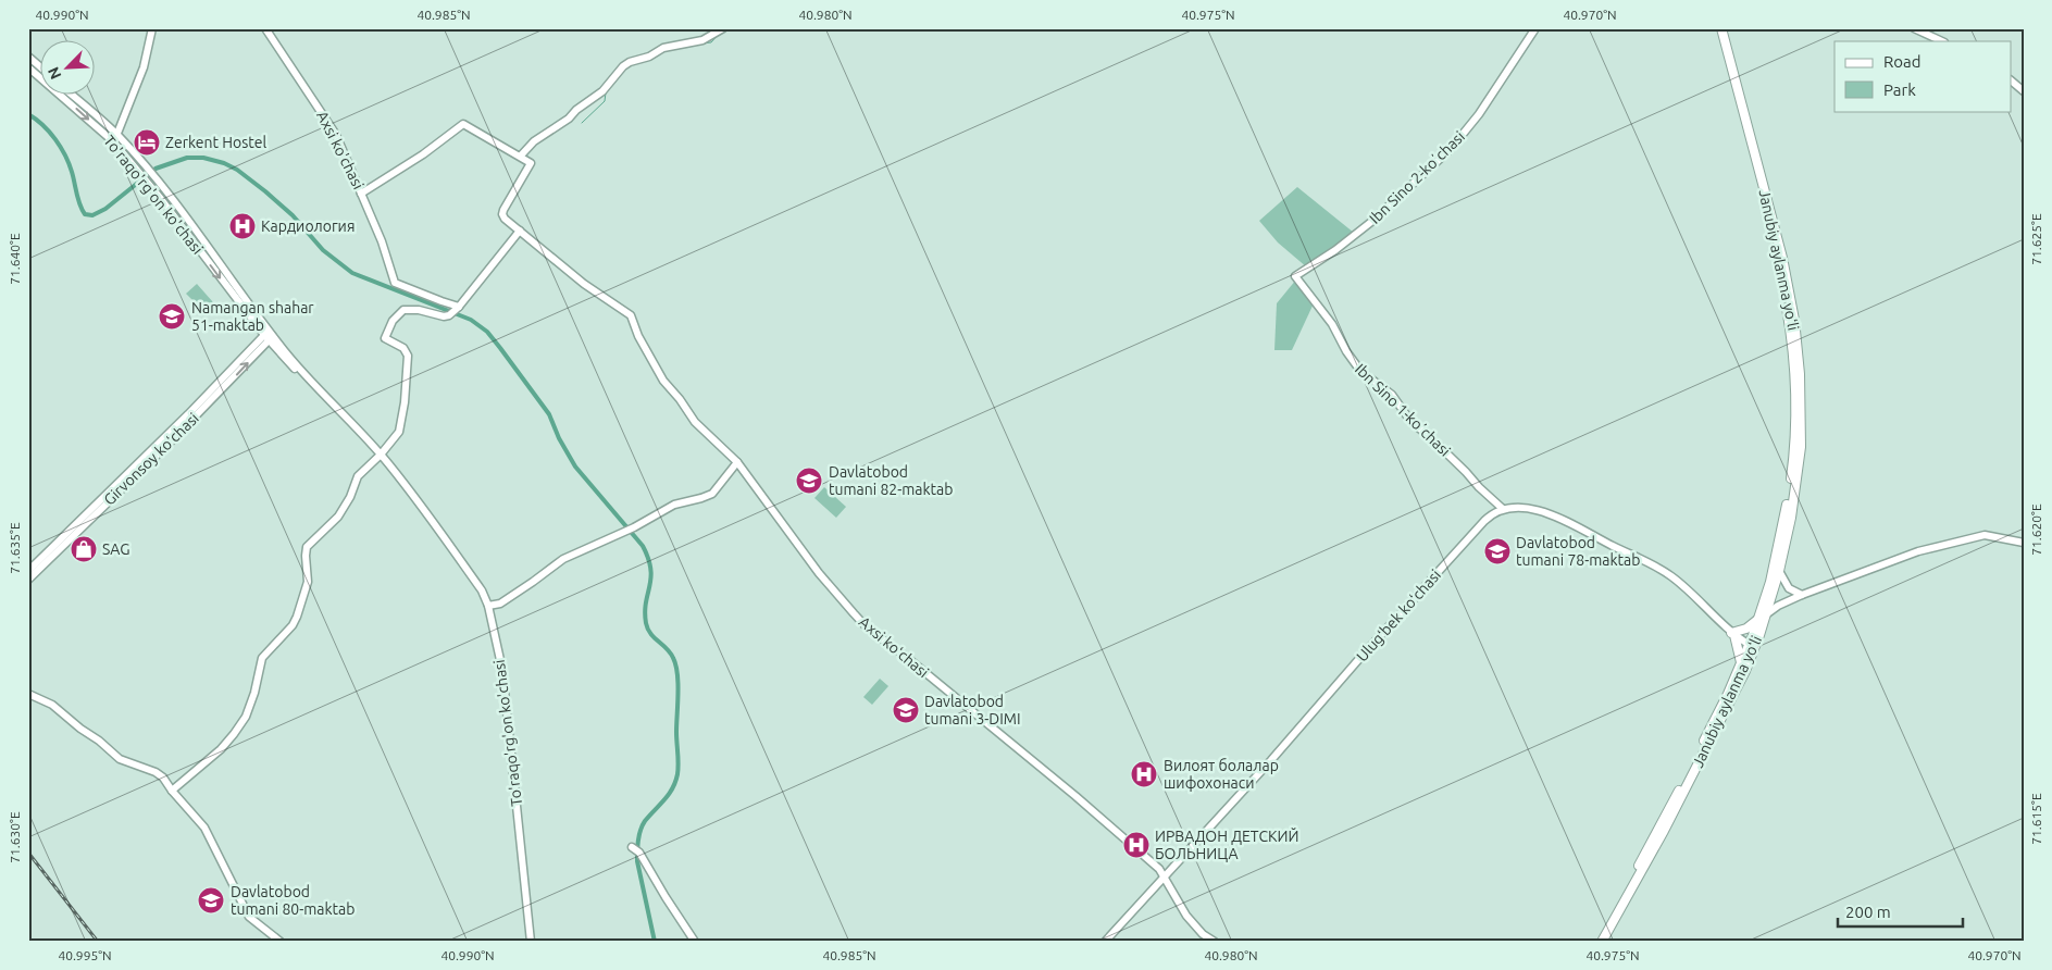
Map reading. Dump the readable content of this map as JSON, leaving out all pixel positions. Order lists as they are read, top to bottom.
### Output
{
  "streets": {
    "highway": ["Janubiy aylanma yoʻli"],
    "street": [
      "Axsi ko'chasi",
      "Ibn Sino 2-koʼchasi",
      "To'raqo'rg'on ko'chasi",
      "Ibn Sino 1-koʼchasi",
      "Girvonsoy koʻchasi",
      "Ulugʻbek koʻchasi",
      "Axsi koʻchasi"
    ]
  },
  "crossings": [
    ["Ibn Sino 2-koʼchasi", "Ibn Sino 1-koʼchasi"],
    ["To'raqo'rg'on ko'chasi", "Girvonsoy koʻchasi"],
    ["Ibn Sino 1-koʼchasi", "Ulugʻbek koʻchasi"],
    ["Ulugʻbek koʻchasi", "Axsi koʻchasi"]
  ],
  "places": {
    "hotel": ["Zerkent Hostel"],
    "hospital": ["Кардиология", "Вилоят болалар шифохонаси", "ИРВАДОН ДЕТСКИЙ БОЛЬНИЦА"],
    "school or university": [
      "Namangan shahar 51-maktab",
      "Davlatobod tumani 82-maktab",
      "Davlatobod tumani 78-maktab",
      "Davlatobod tumani 3-DIMI",
      "Davlatobod tumani 80-maktab"
    ],
    "shop": ["SAG"]
  },
  "legend": ["Road", "Park"],
  "scale_bar": "200 m",
  "north": "bottom left",
  "coordinates": [
    "40.990°N",
    "40.985°N",
    "40.980°N",
    "40.975°N",
    "40.970°N",
    "71.625°E",
    "71.640°E",
    "71.620°E",
    "71.635°E",
    "71.615°E",
    "71.630°E",
    "40.995°N"
  ]
}
